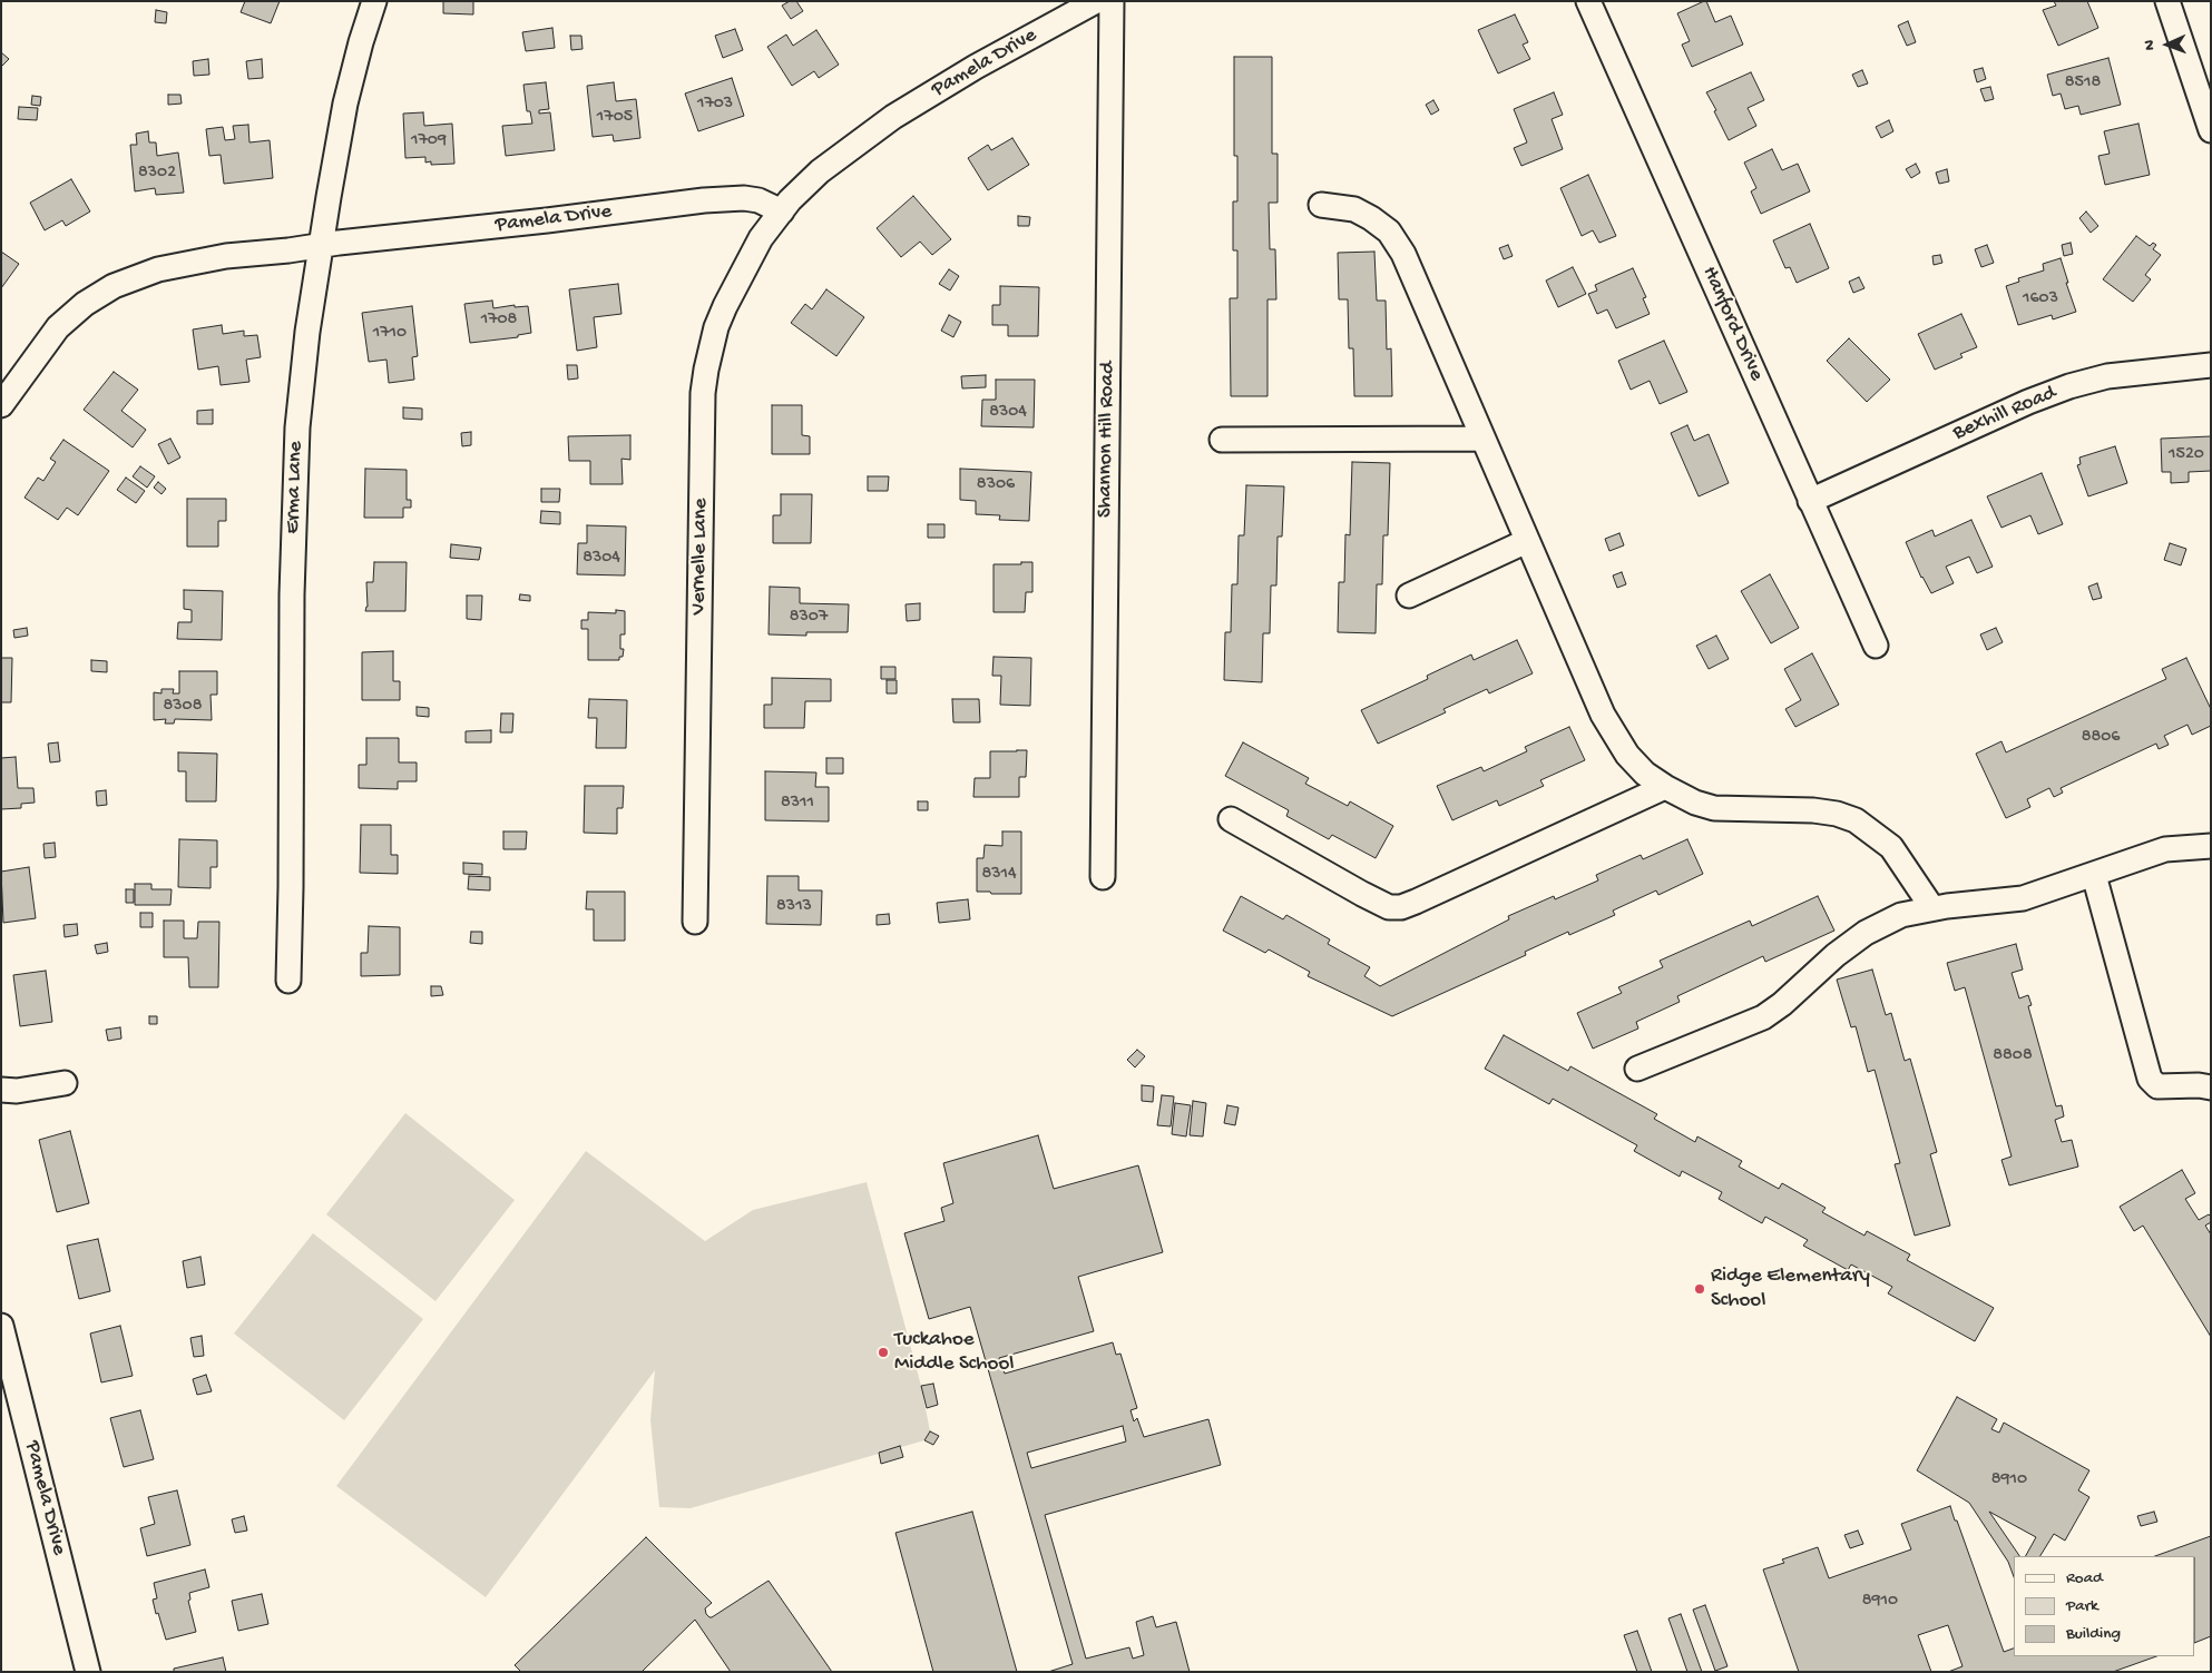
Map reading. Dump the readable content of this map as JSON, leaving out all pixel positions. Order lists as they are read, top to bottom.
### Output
{
  "streets": {
    "street": [
      "Pamela Drive",
      "Hanford Drive",
      "Bexhill Road",
      "Shannon Hill Road",
      "Erma Lane",
      "Vernelle Lane"
    ]
  },
  "crossings": [
    ["Pamela Drive", "Erma Lane"],
    ["Pamela Drive", "Vernelle Lane"],
    ["Hanford Drive", "Bexhill Road"]
  ],
  "places": ["Ridge Elementary School", "Tuckahoe Middle School"],
  "house_numbers": [
    "8518",
    "1703",
    "1705",
    "1709",
    "8302",
    "1603",
    "1708",
    "1710",
    "8304",
    "1520",
    "8306",
    "8304",
    "8307",
    "8308",
    "8806",
    "8311",
    "8314",
    "8313",
    "8808",
    "8910",
    "8910"
  ],
  "legend": ["Road", "Park", "Building"],
  "north": "left"
}
